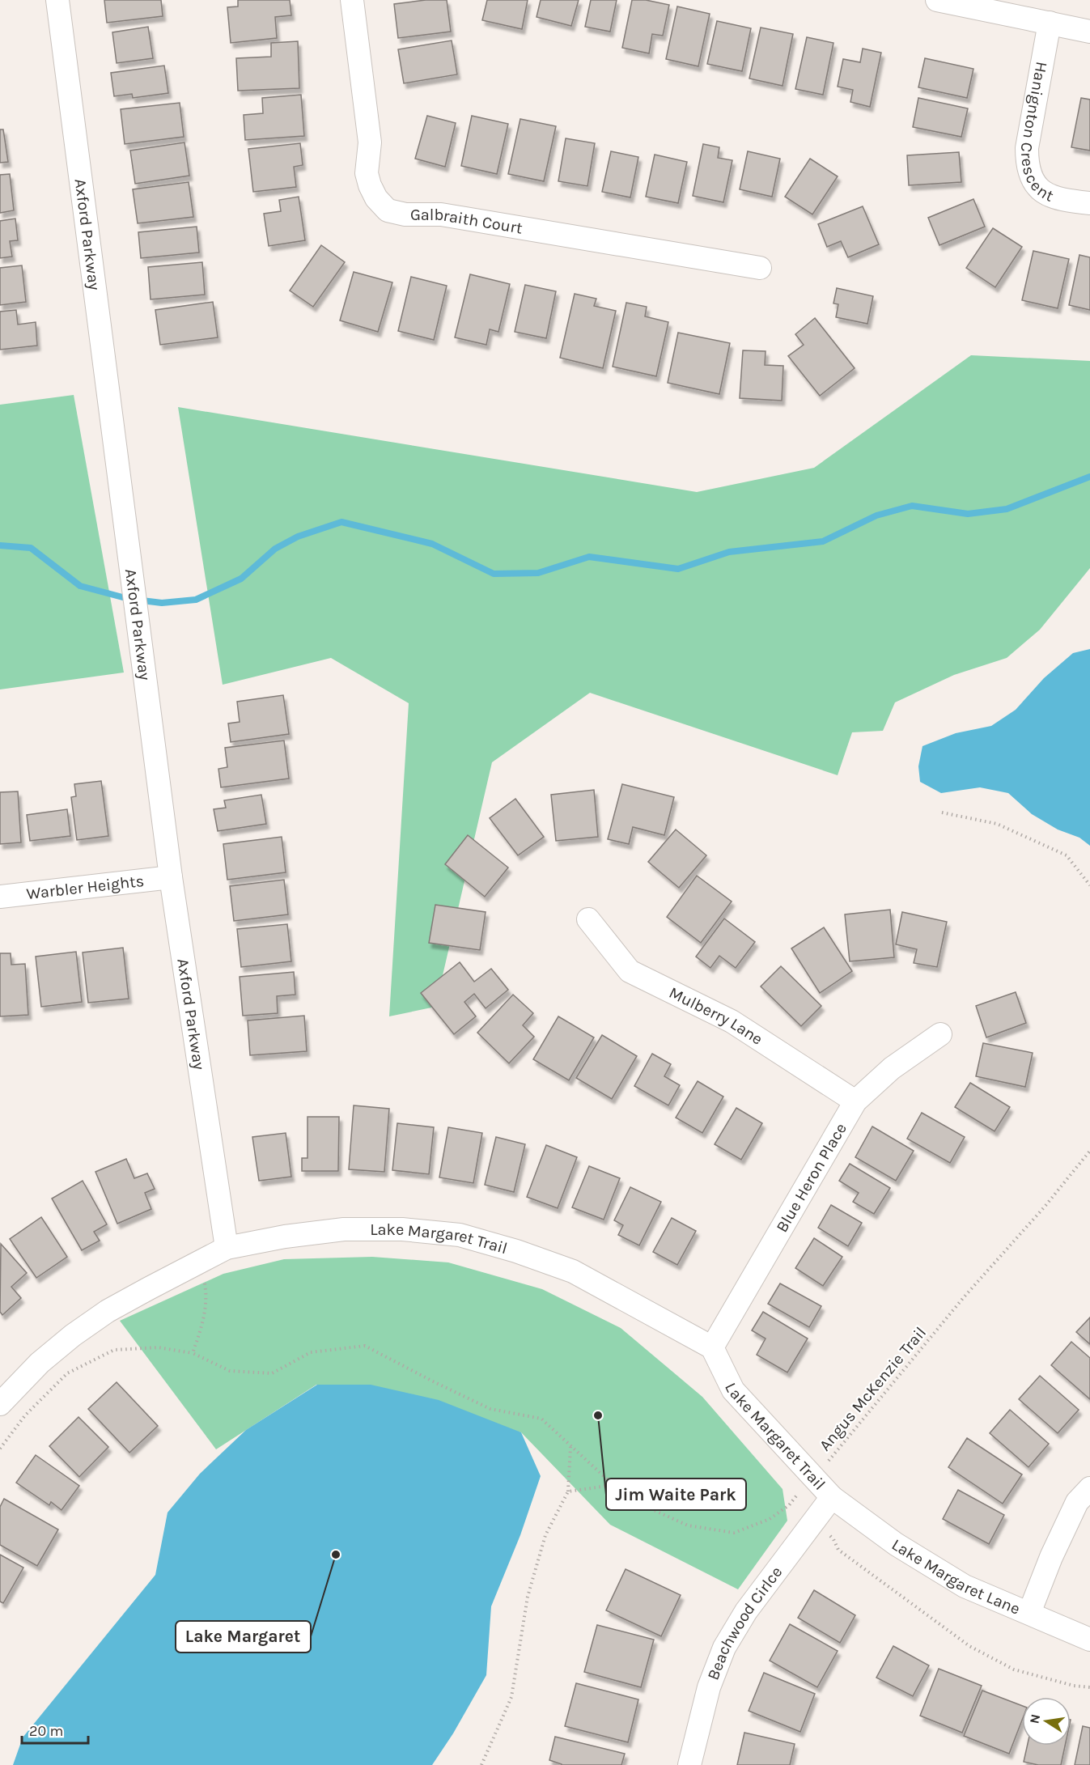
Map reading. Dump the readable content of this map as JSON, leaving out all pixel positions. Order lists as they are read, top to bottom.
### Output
{
  "streets": {
    "street": [
      "Hanignton Crescent",
      "Galbraith Court",
      "Axford Parkway",
      "Warbler Heights",
      "Mulberry Lane",
      "Blue Heron Place",
      "Lake Margaret Trail",
      "Lake Margaret Lane",
      "Beachwood Cirlce"
    ],
    "path": ["Angus McKenzie Trail"]
  },
  "crossings": [
    ["Axford Parkway", "Warbler Heights"],
    ["Axford Parkway", "Lake Margaret Trail"],
    ["Mulberry Lane", "Blue Heron Place"],
    ["Blue Heron Place", "Lake Margaret Trail"],
    ["Lake Margaret Trail", "Angus McKenzie Trail"],
    ["Lake Margaret Trail", "Lake Margaret Lane"],
    ["Lake Margaret Trail", "Beachwood Cirlce"],
    ["Lake Margaret Lane", "Beachwood Cirlce"]
  ],
  "places": ["Jim Waite Park", "Lake Margaret"],
  "scale_bar": "20 m",
  "north": "left"
}
